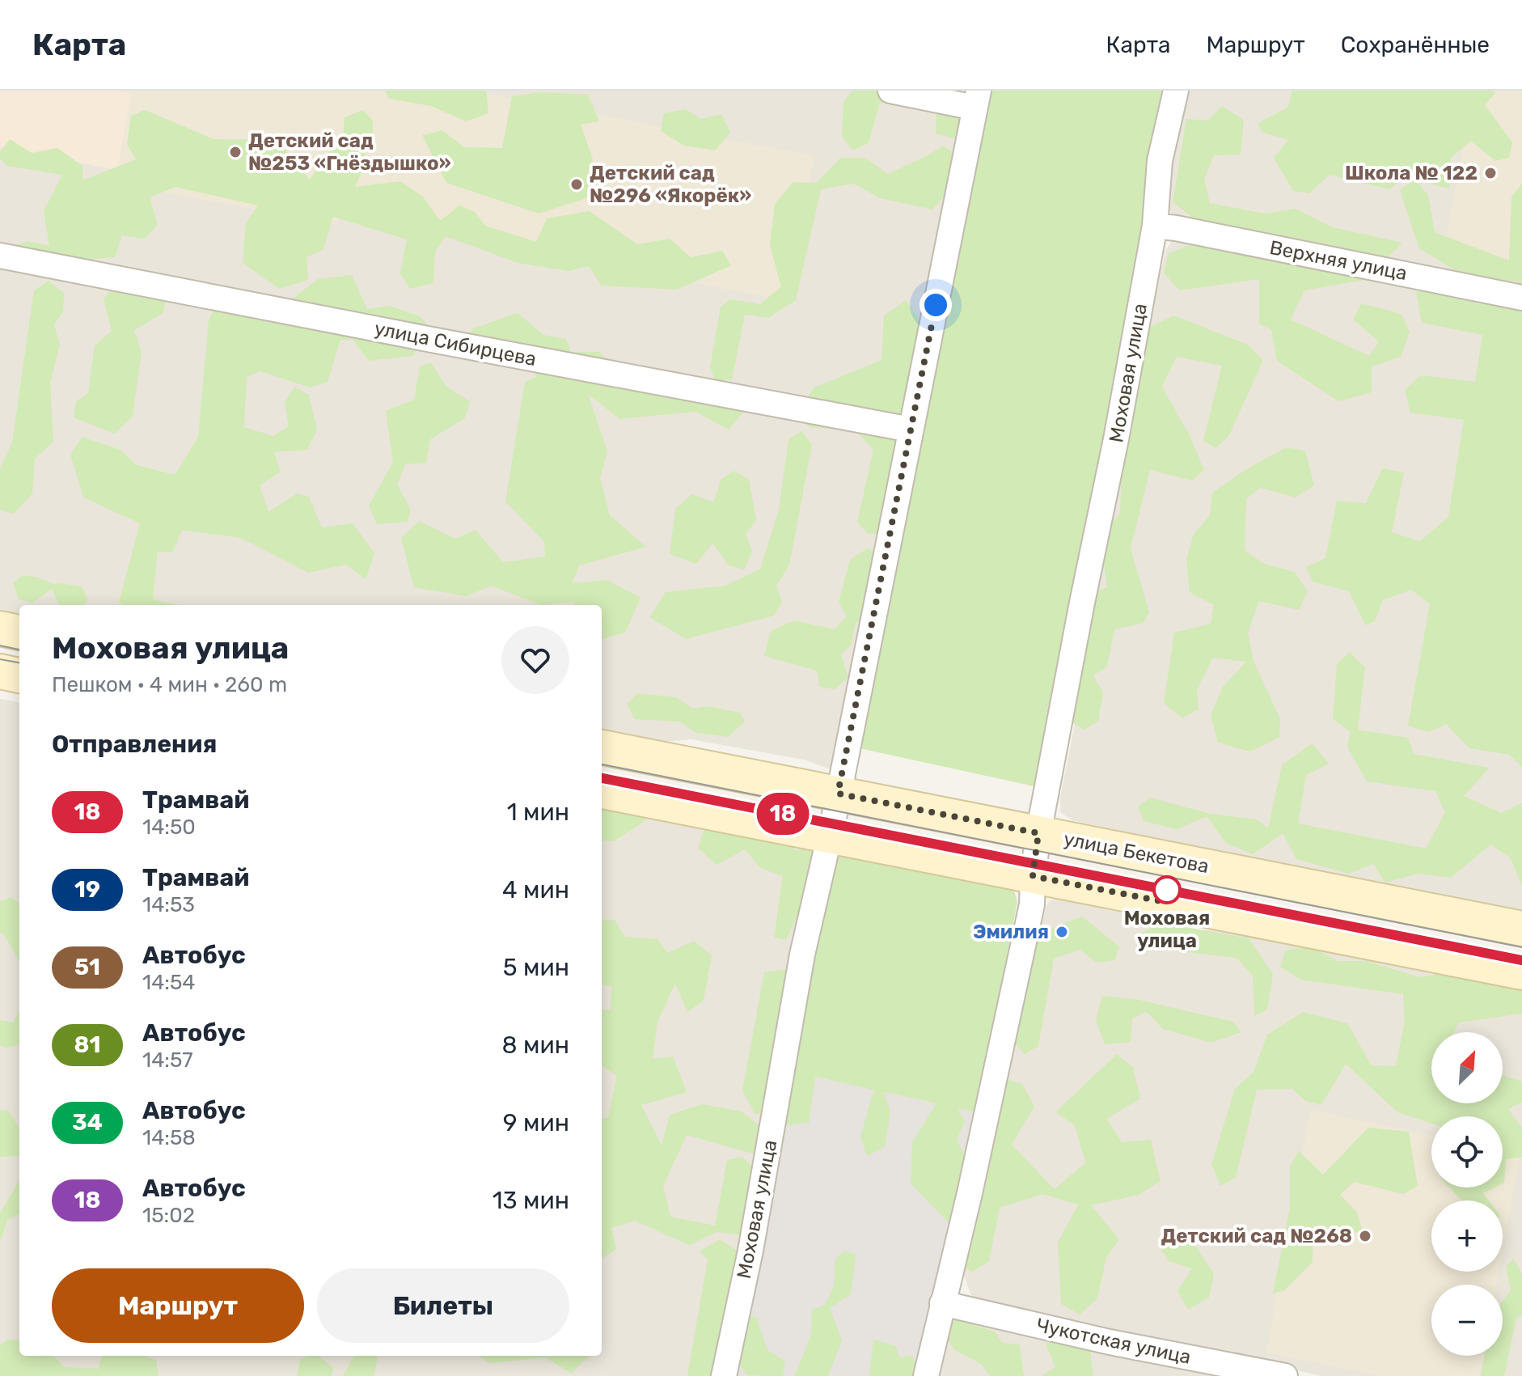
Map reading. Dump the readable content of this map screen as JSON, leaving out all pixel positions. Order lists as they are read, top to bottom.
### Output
{
  "streets": {
    "main road": ["улица Бекетова"],
    "street": [
      "Верхняя улица",
      "улица Сибирцева",
      "Моховая улица",
      "Чукотская улица"
    ]
  },
  "crossings": [
    ["Верхняя улица", "Моховая улица"],
    ["улица Сибирцева", "Моховая улица"],
    ["Моховая улица", "улица Бекетова"],
    ["Моховая улица", "Чукотская улица"]
  ],
  "places": [
    "Детский сад №253 «Гнёздышко»",
    "Школа № 122",
    "Детский сад №296 «Якорёк»",
    "Моховая улица",
    "Эмилия",
    "Детский сад №268"
  ],
  "lines": ["tram line 18"],
  "north": "top right",
  "page": {
    "header": "Карта",
    "nav": ["Карта", "Маршрут", "Сохранённые"],
    "on_map": "18",
    "heading": [
      ["Моховая улица", "Пешком · 4 мин · 260 m"],
      "Отправления"
    ],
    "list": [
      {
        "mark": "18",
        "name": "Трамвай",
        "note": "14:50",
        "value": "1 мин"
      },
      {
        "mark": "19",
        "name": "Трамвай",
        "note": "14:53",
        "value": "4 мин"
      },
      {
        "mark": "51",
        "name": "Автобус",
        "note": "14:54",
        "value": "5 мин"
      },
      {
        "mark": "81",
        "name": "Автобус",
        "note": "14:57",
        "value": "8 мин"
      },
      {
        "mark": "34",
        "name": "Автобус",
        "note": "14:58",
        "value": "9 мин"
      },
      {
        "mark": "18",
        "name": "Автобус",
        "note": "15:02",
        "value": "13 мин"
      }
    ],
    "map_buttons": ["+", "−"],
    "buttons": ["Маршрут", "Билеты"]
  }
}
